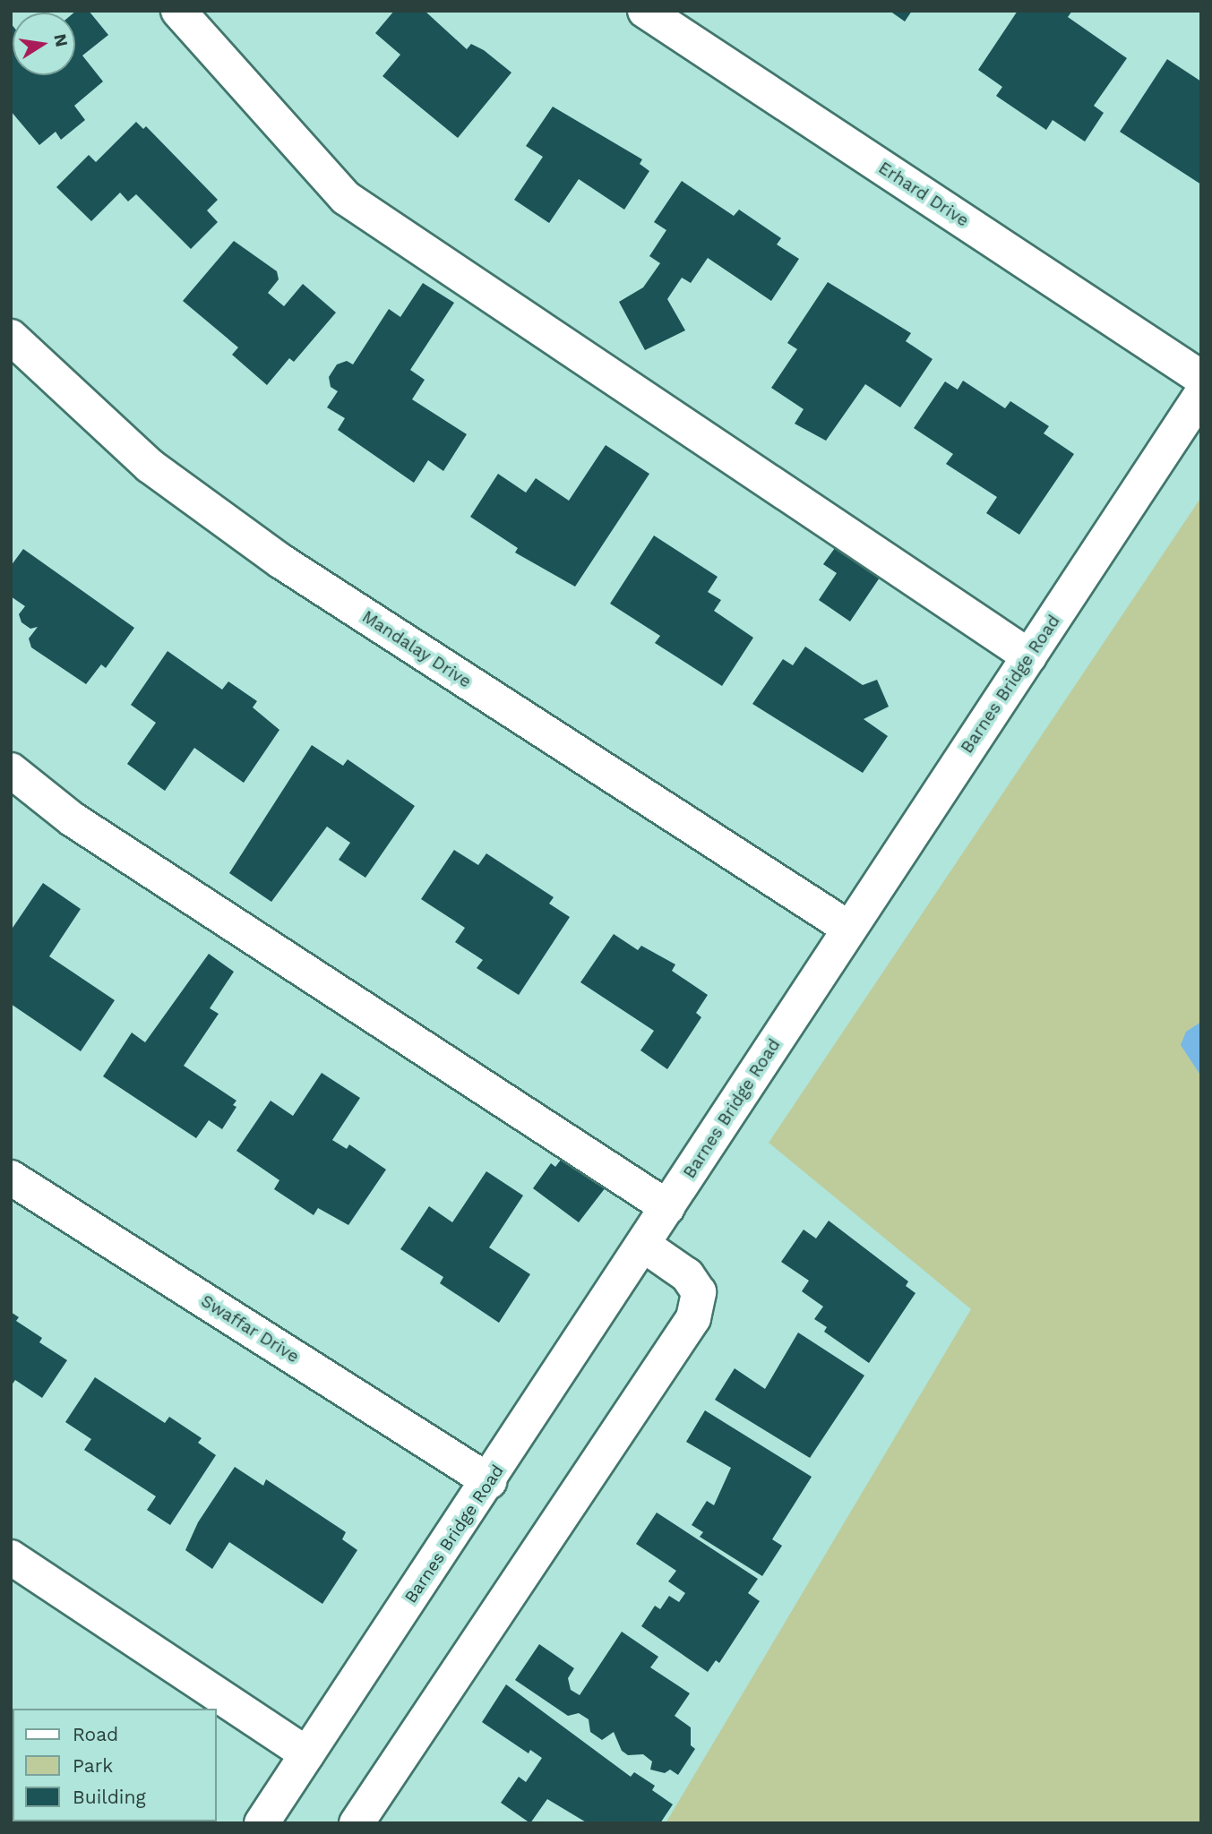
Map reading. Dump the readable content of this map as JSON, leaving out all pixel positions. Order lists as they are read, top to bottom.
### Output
{
  "streets": {
    "street": [
      "Erhard Drive",
      "Mandalay Drive",
      "Barnes Bridge Road",
      "Swaffar Drive"
    ]
  },
  "crossings": [
    ["Mandalay Drive", "Barnes Bridge Road"],
    ["Barnes Bridge Road", "Swaffar Drive"]
  ],
  "legend": ["Road", "Park", "Building"],
  "north": "right"
}
